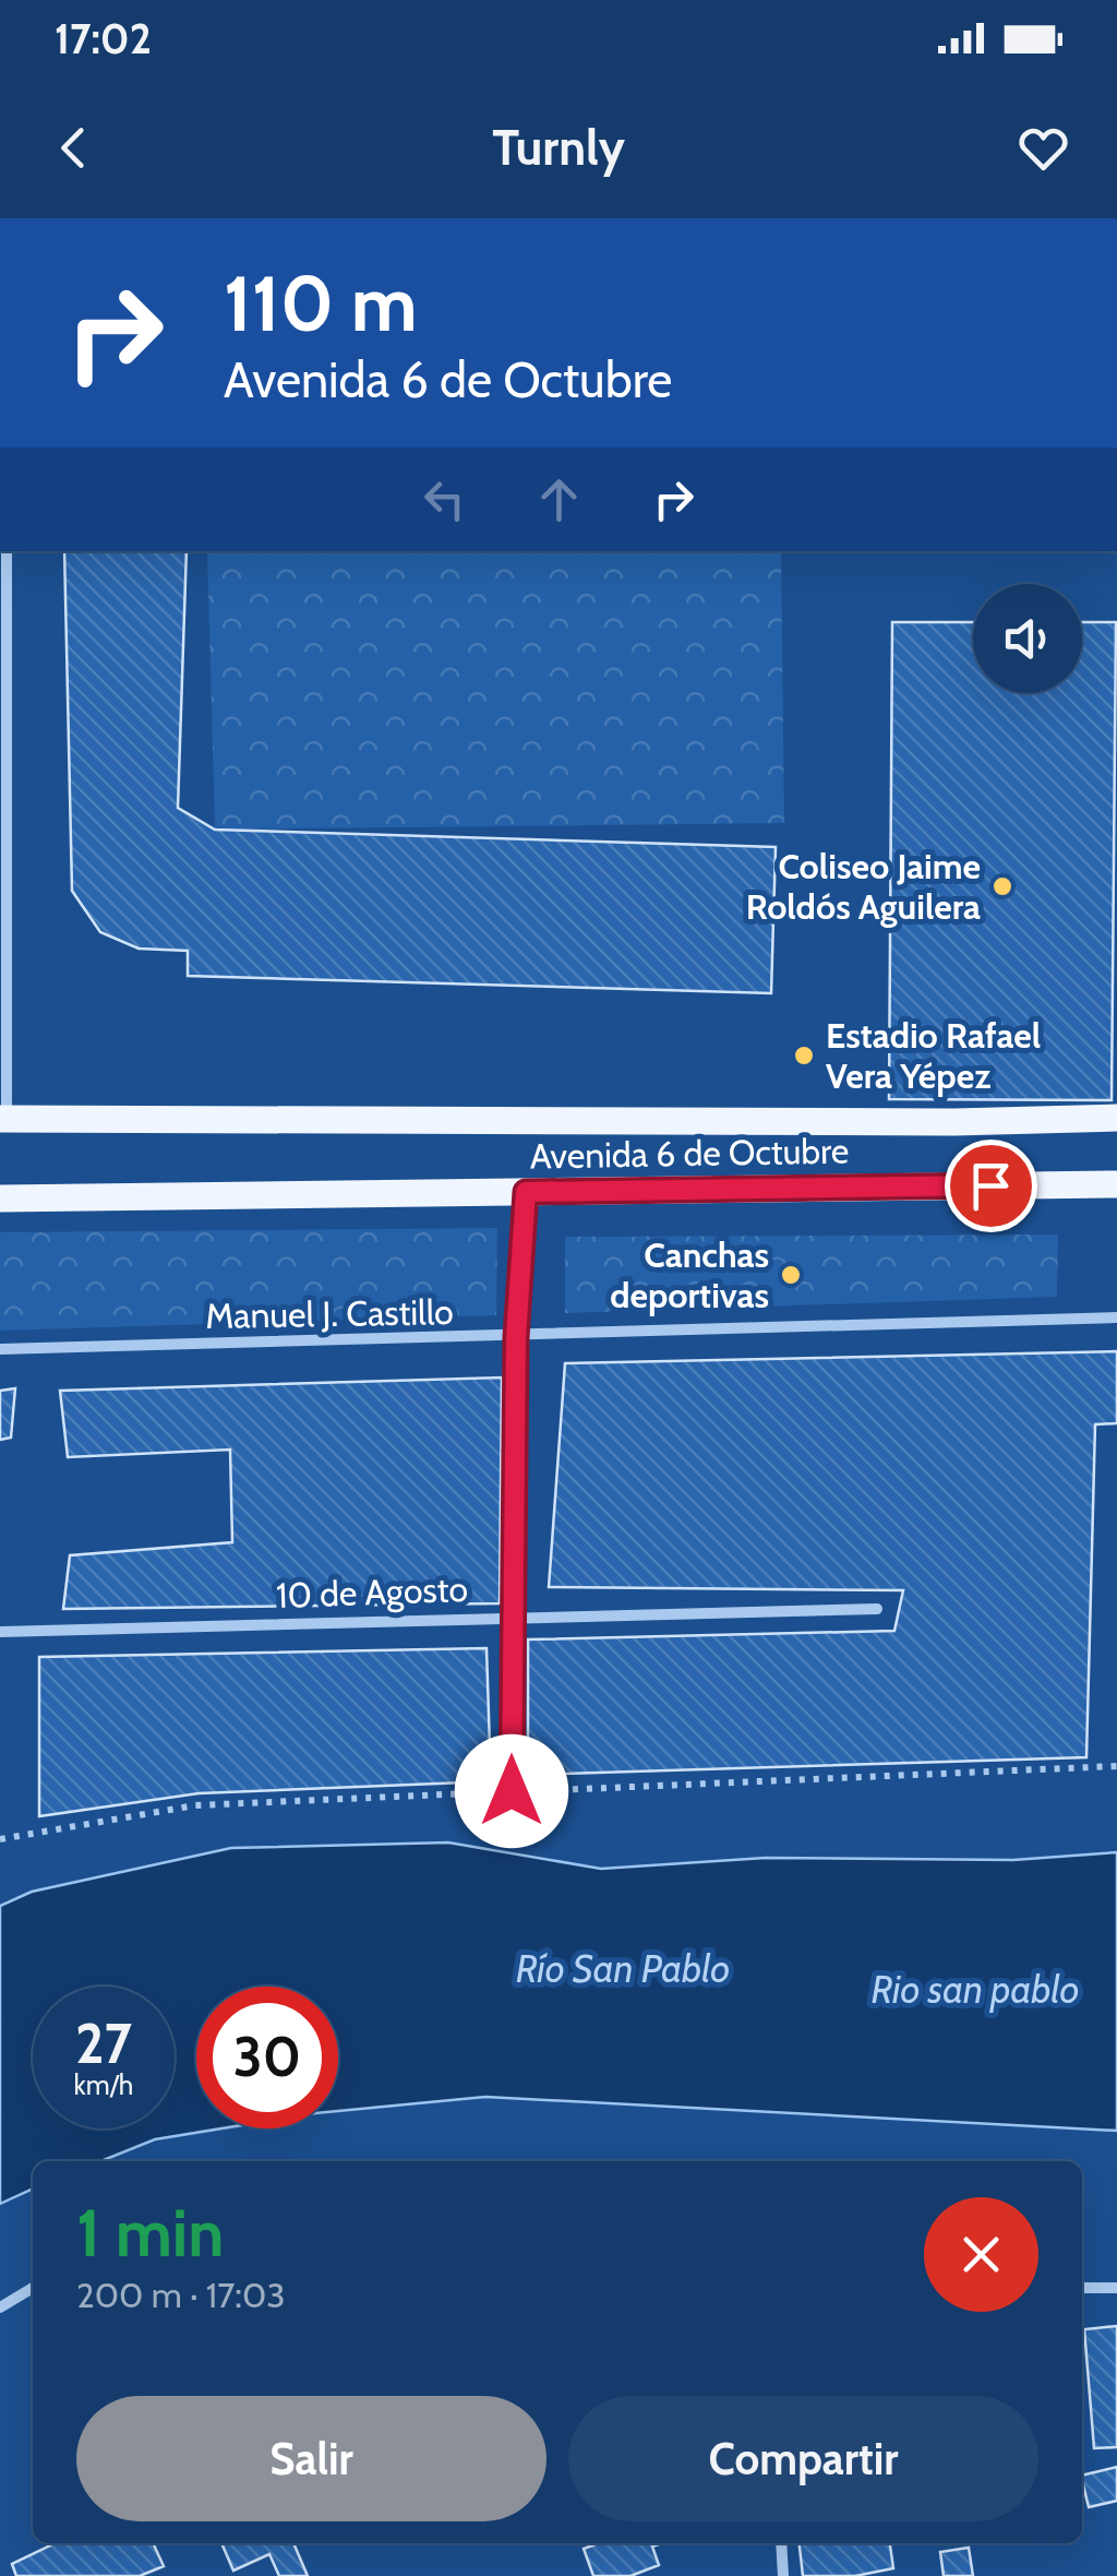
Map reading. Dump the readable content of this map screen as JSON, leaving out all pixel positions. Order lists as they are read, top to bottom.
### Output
{
  "streets": {
    "main road": ["Avenida 6 de Octubre"],
    "street": ["Manuel J. Castillo", "10 de Agosto"]
  },
  "water": ["Río San Pablo", "Rio san pablo"],
  "places": ["Coliseo Jaime Roldós Aguilera", "Estadio Rafael Vera Yépez", "Canchas deportivas"],
  "page": {
    "status": "17:02",
    "header": "Turnly",
    "turn": ["110 m", "Avenida 6 de Octubre"],
    "speed": "27 km/h",
    "limit": "30",
    "heading": ["1 min", "200 m · 17:03"],
    "buttons": ["Salir", "Compartir"]
  }
}
